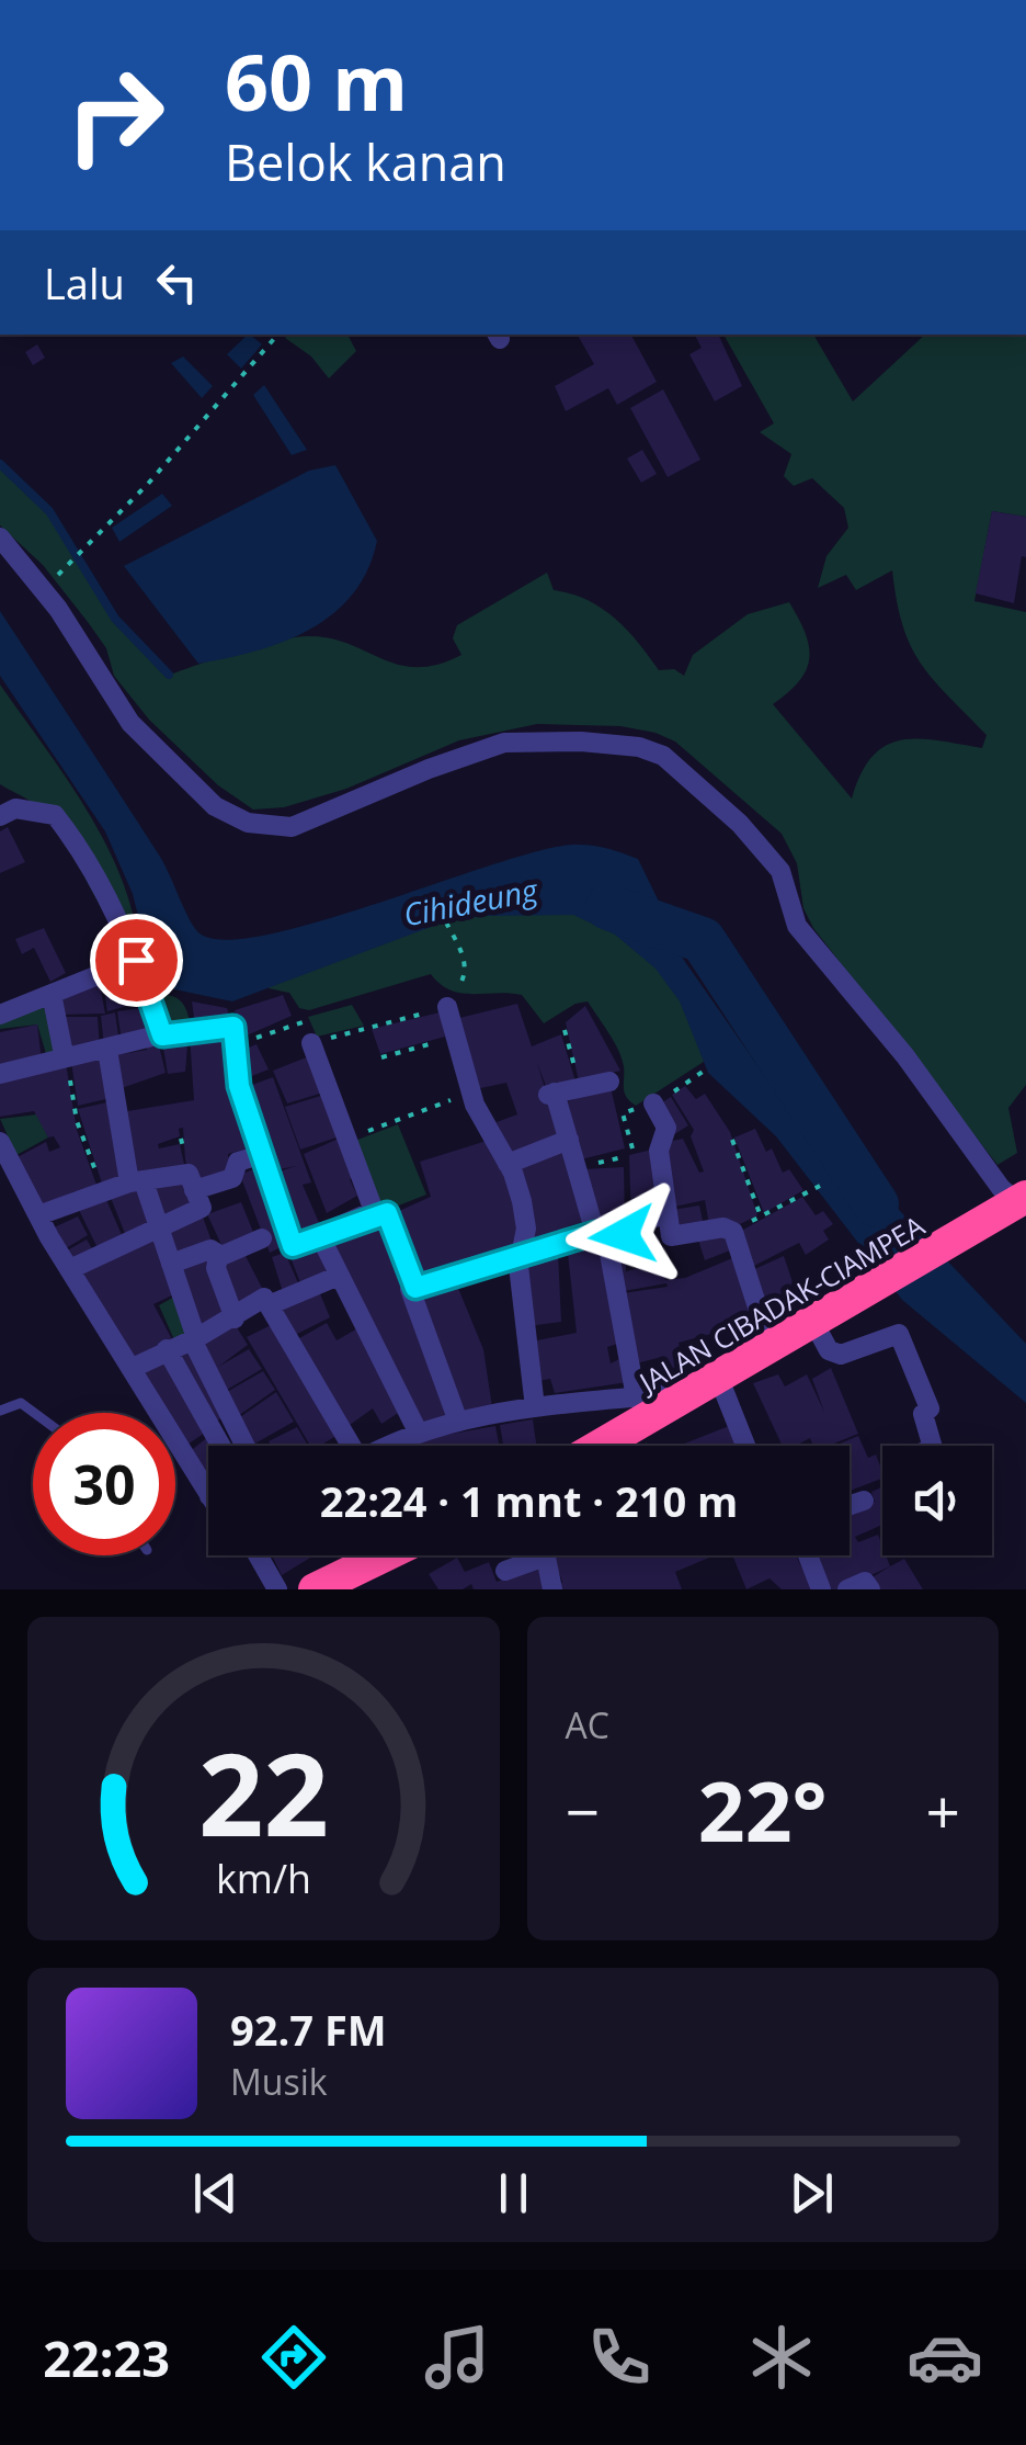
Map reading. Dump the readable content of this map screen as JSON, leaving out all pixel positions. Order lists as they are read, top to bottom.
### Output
{
  "streets": {
    "highway": ["JALAN CIBADAK-CIAMPEA"]
  },
  "water": ["Cihideung"],
  "page": {
    "turn": ["60 m", "Belok kanan"],
    "then": "Lalu",
    "limit": "30",
    "trip": "22:24 · 1 mnt · 210 m",
    "tile": "AC",
    "heat": ["−", "22°", "+"],
    "song": ["92.7 FM", "Musik"],
    "tabs": "22:23",
    "gauge": ["22", "km/h"]
  }
}
